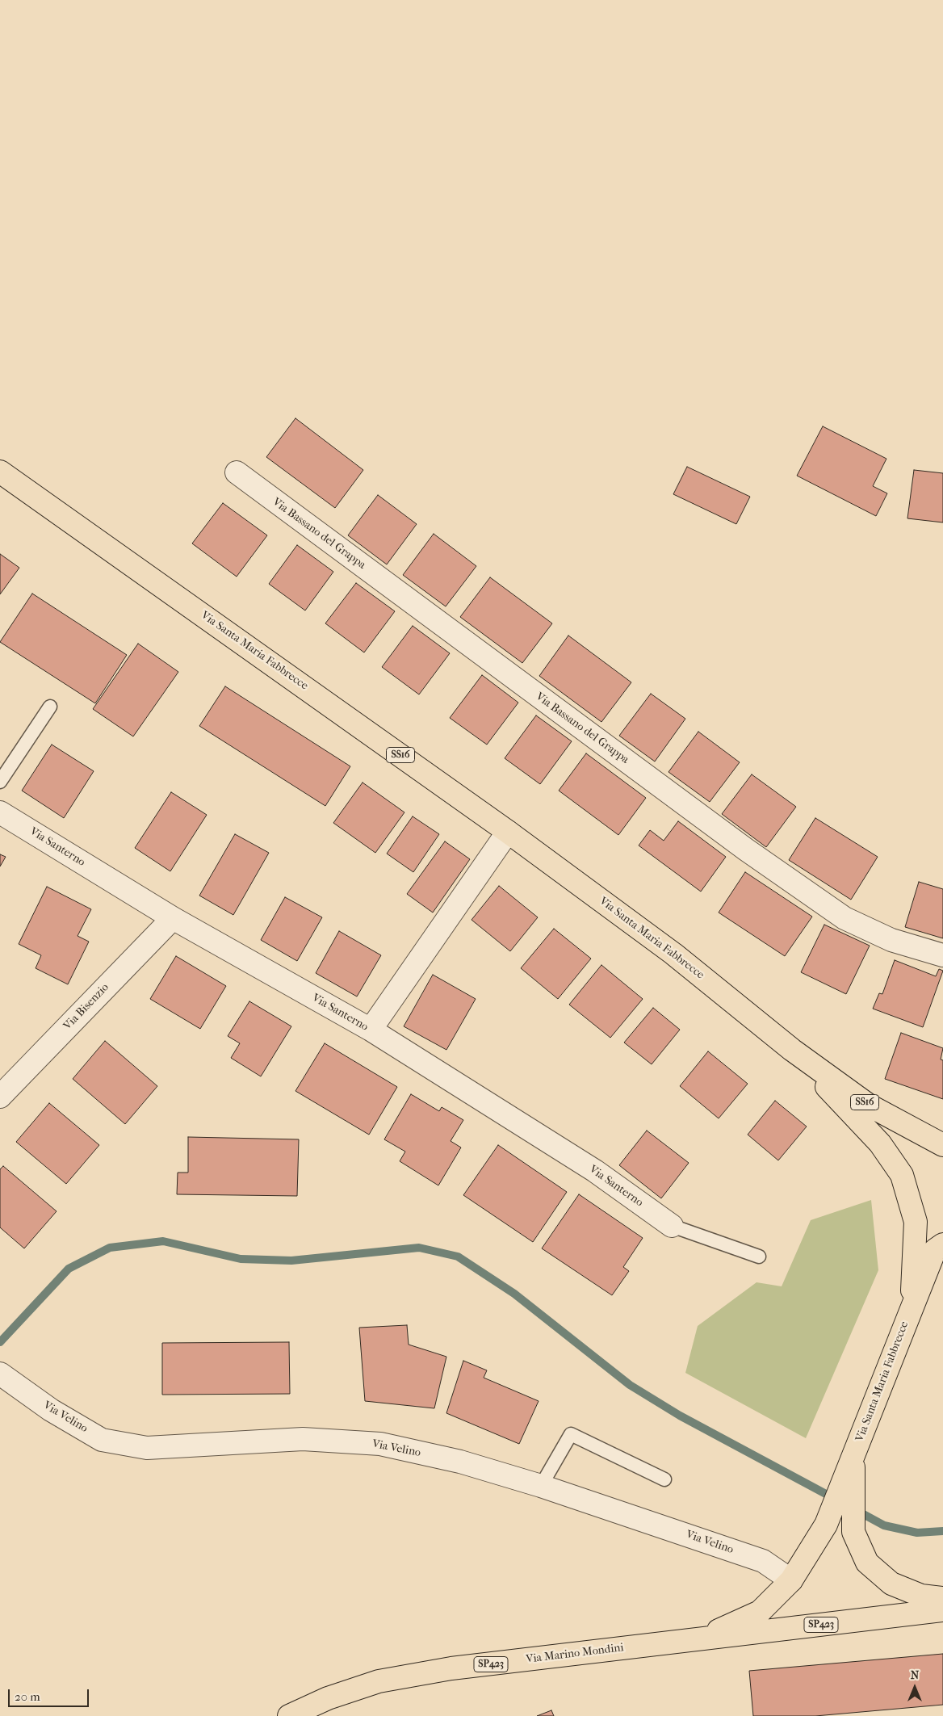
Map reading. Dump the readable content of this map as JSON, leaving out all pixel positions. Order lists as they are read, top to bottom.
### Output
{
  "streets": {
    "main road": [
      "Via Santa Maria Fabbrecce",
      "SS16",
      "SP423",
      "Via Marino Mondini"
    ],
    "street": [
      "Via Bassano del Grappa",
      "Via Santerno",
      "Via Bisenzio",
      "Via Velino"
    ]
  },
  "crossings": [
    ["Via Santa Maria Fabbrecce", "Via Velino"],
    ["Via Santa Maria Fabbrecce", "SP423"],
    ["Via Santa Maria Fabbrecce", "Via Marino Mondini"],
    ["Via Santerno", "Via Bisenzio"],
    ["SP423", "Via Marino Mondini"]
  ],
  "scale_bar": "20 m",
  "north": "top"
}
